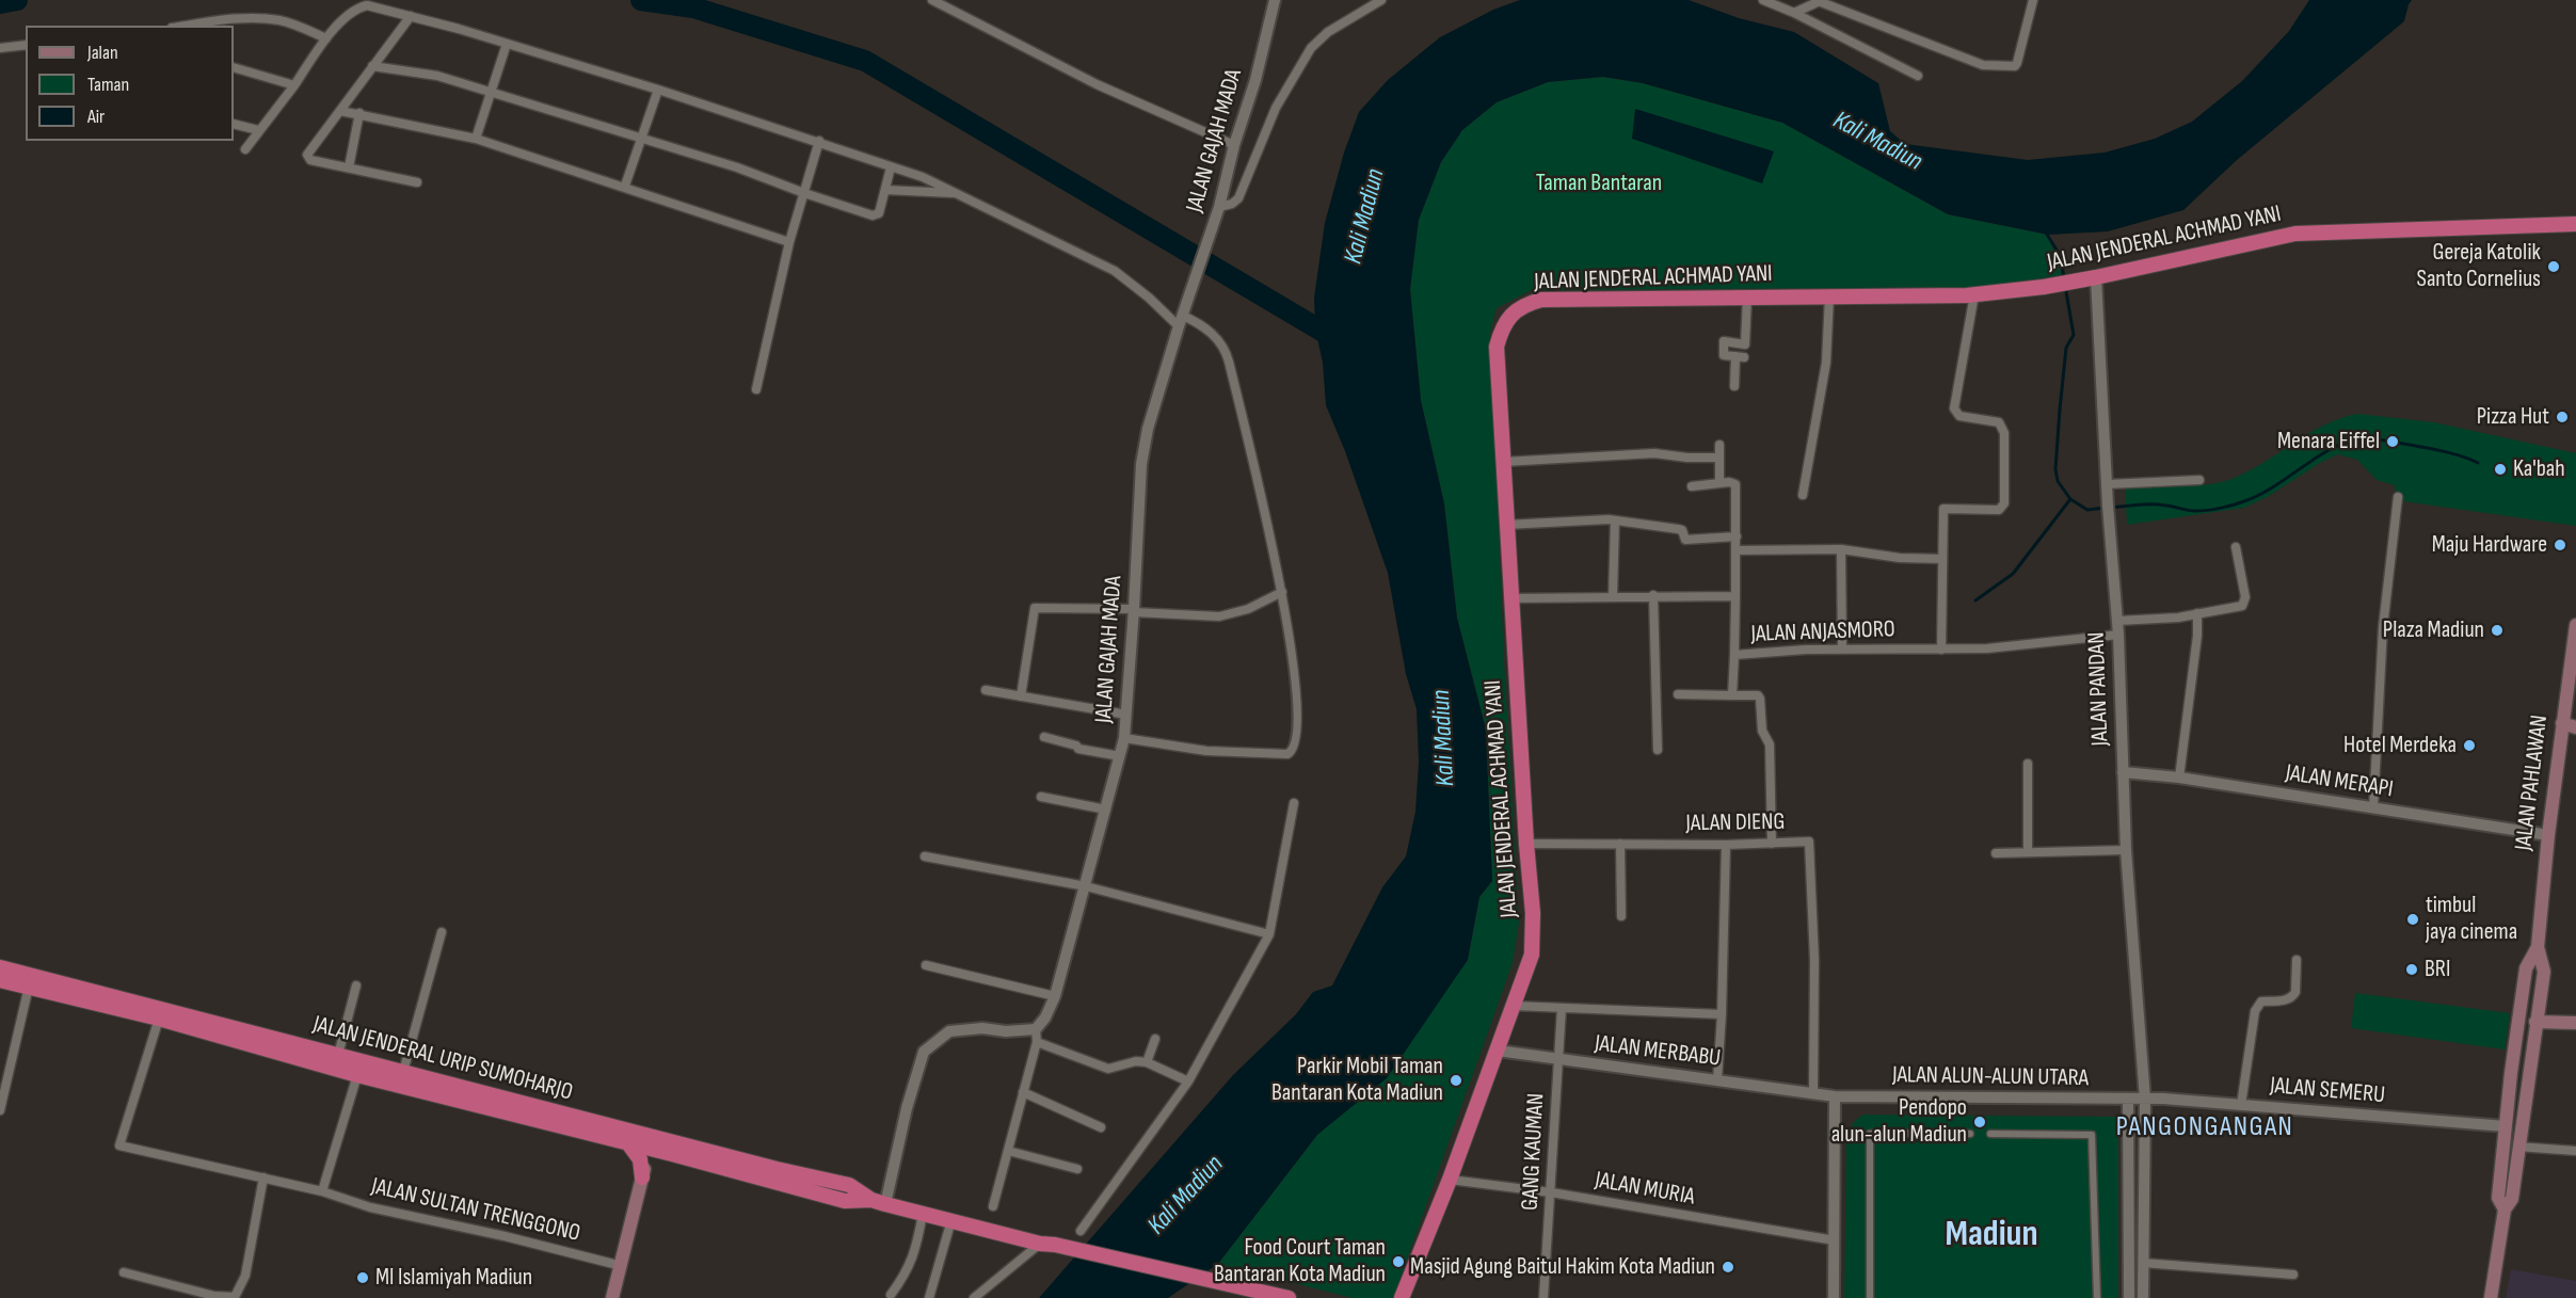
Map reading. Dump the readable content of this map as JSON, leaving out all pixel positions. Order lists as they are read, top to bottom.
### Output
{
  "streets": {
    "highway": ["JALAN JENDERAL ACHMAD YANI", "JALAN JENDERAL URIP SUMOHARJO"],
    "main road": ["JALAN PAHLAWAN"],
    "street": [
      "JALAN GAJAH MADA",
      "JALAN ANJASMORO",
      "JALAN PANDAN",
      "JALAN MERAPI",
      "JALAN DIENG",
      "JALAN MERBABU",
      "JALAN ALUN-ALUN UTARA",
      "JALAN SEMERU",
      "GANG KAUMAN",
      "JALAN MURIA",
      "JALAN SULTAN TRENGGONO"
    ]
  },
  "crossings": [
    ["JALAN JENDERAL ACHMAD YANI", "JALAN ANJASMORO"],
    ["JALAN JENDERAL ACHMAD YANI", "JALAN PANDAN"],
    ["JALAN JENDERAL ACHMAD YANI", "JALAN DIENG"],
    ["JALAN JENDERAL ACHMAD YANI", "JALAN MERBABU"],
    ["JALAN JENDERAL ACHMAD YANI", "JALAN MURIA"],
    ["JALAN ANJASMORO", "JALAN PANDAN"],
    ["JALAN PANDAN", "JALAN MERAPI"],
    ["JALAN PANDAN", "JALAN ALUN-ALUN UTARA"],
    ["JALAN PANDAN", "JALAN SEMERU"],
    ["JALAN MERAPI", "JALAN PAHLAWAN"],
    ["JALAN PAHLAWAN", "JALAN SEMERU"],
    ["JALAN DIENG", "JALAN MERBABU"],
    ["JALAN MERBABU", "JALAN ALUN-ALUN UTARA"],
    ["JALAN MERBABU", "GANG KAUMAN"],
    ["JALAN JENDERAL URIP SUMOHARJO", "JALAN SULTAN TRENGGONO"],
    ["JALAN ALUN-ALUN UTARA", "JALAN SEMERU"],
    ["GANG KAUMAN", "JALAN MURIA"]
  ],
  "districts": ["PANGONGANGAN", "Madiun"],
  "water": ["Kali Madiun"],
  "parks": ["Taman Bantaran"],
  "places": [
    "Gereja Katolik Santo Cornelius",
    "Pizza Hut",
    "Menara Eiffel",
    "Ka'bah",
    "Maju Hardware",
    "Plaza Madiun",
    "Hotel Merdeka",
    "timbul jaya cinema",
    "BRI",
    "Parkir Mobil Taman Bantaran Kota Madiun",
    "Pendopo alun-alun Madiun",
    "Food Court Taman Bantaran Kota Madiun",
    "Masjid Agung Baitul Hakim Kota Madiun",
    "MI Islamiyah Madiun"
  ],
  "legend": ["Jalan", "Taman", "Air"]
}
